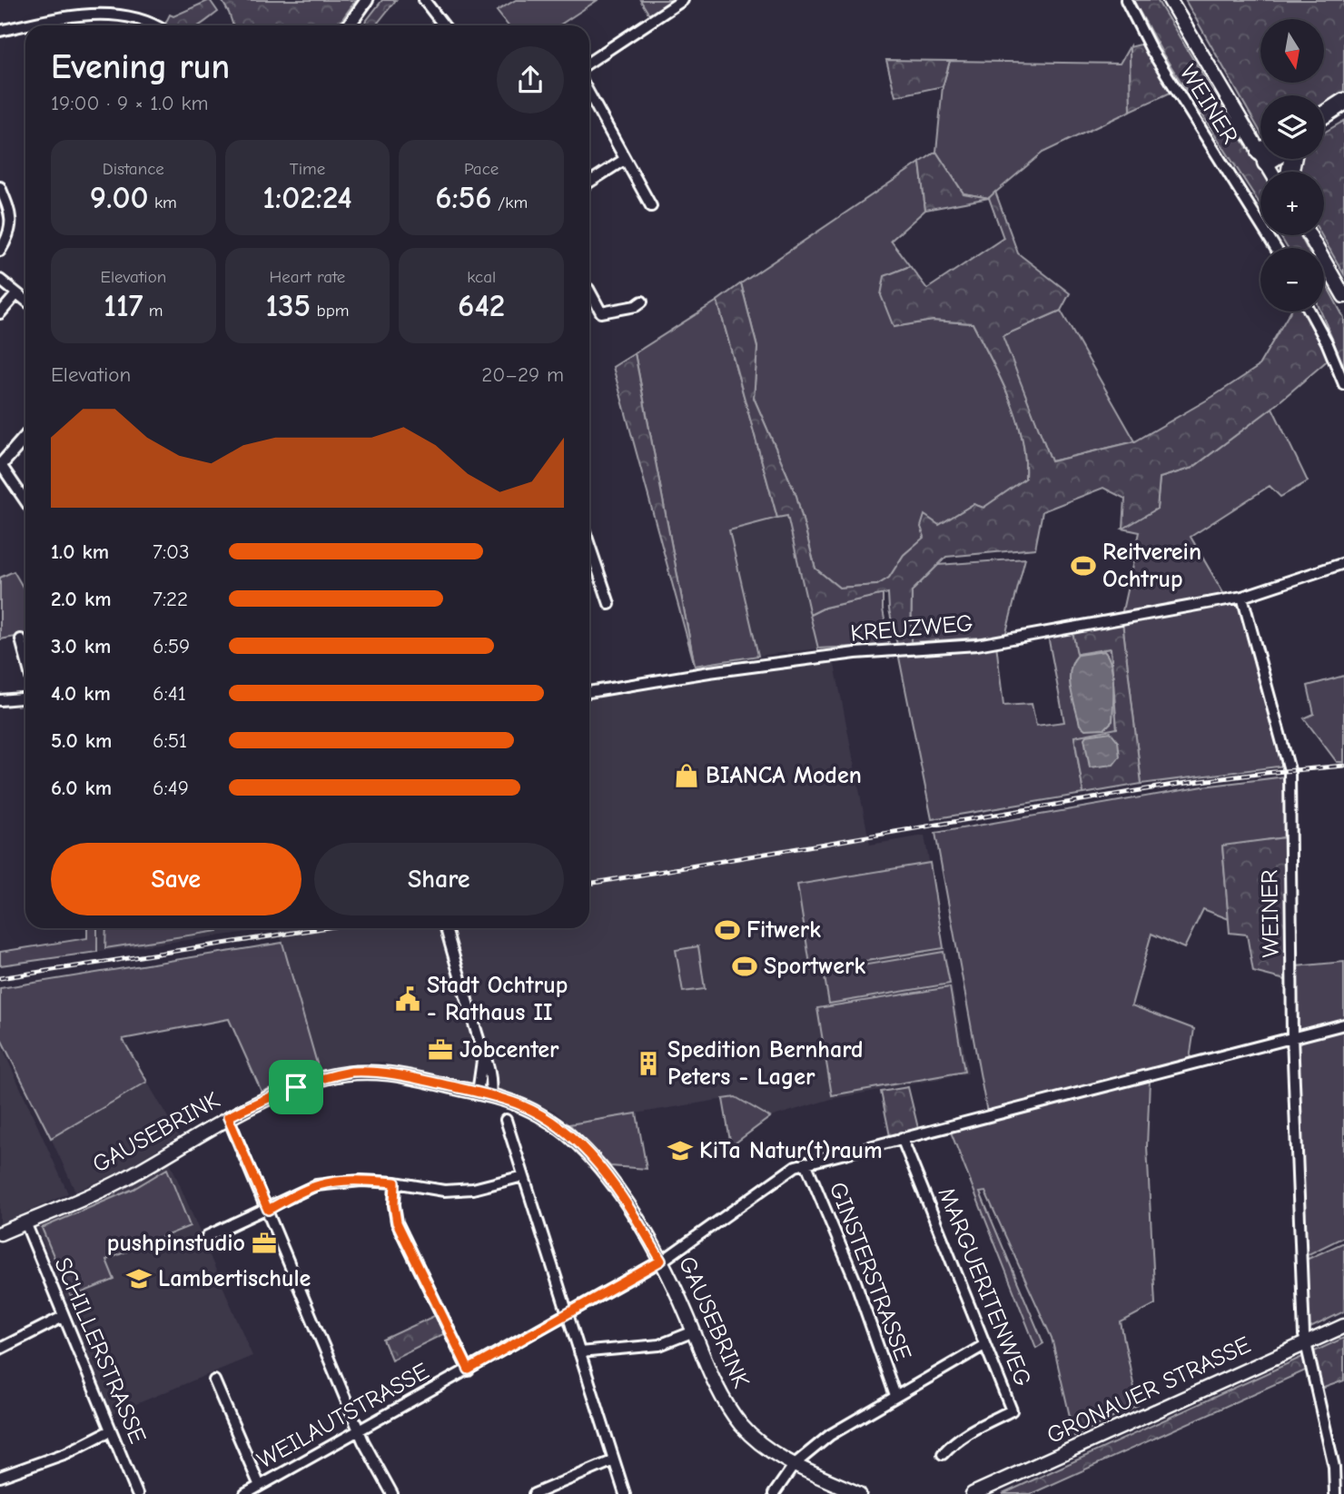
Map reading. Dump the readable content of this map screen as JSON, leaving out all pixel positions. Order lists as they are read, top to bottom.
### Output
{
  "streets": {
    "main road": ["GAUSEBRINK", "GRONAUER STRASSE"],
    "street": [
      "WEINER",
      "KREUZWEG",
      "GINSTERSTRASSE",
      "MARGUERITENWEG",
      "SCHILLERSTRASSE",
      "WEILAUTSTRASSE"
    ]
  },
  "crossings": [
    ["WEINER", "KREUZWEG"],
    ["WEINER", "GRONAUER STRASSE"],
    ["WEINER", "WEILAUTSTRASSE"],
    ["GAUSEBRINK", "SCHILLERSTRASSE"],
    ["GAUSEBRINK", "WEILAUTSTRASSE"],
    ["GINSTERSTRASSE", "WEILAUTSTRASSE"],
    ["MARGUERITENWEG", "WEILAUTSTRASSE"]
  ],
  "places": {
    "sports": ["Reitverein Ochtrup", "Fitwerk", "Sportwerk"],
    "shop": ["BIANCA Moden"],
    "public building": ["Stadt Ochtrup - Rathaus II"],
    "office": ["Jobcenter", "pushpinstudio"],
    "building": ["Spedition Bernhard Peters - Lager"],
    "school or university": ["KiTa Natur(t)raum", "Lambertischule"]
  },
  "north": "bottom",
  "page": {
    "map_buttons": ["+", "−"],
    "heading": ["Evening run", "19:00 · 9 × 1.0 km"],
    "stats": [
      ["Distance", "9.00 km"],
      ["Time", "1:02:24"],
      ["Pace", "6:56 /km"],
      ["Elevation", "117 m"],
      ["Heart rate", "135 bpm"],
      ["kcal", "642"]
    ],
    "chart": ["Elevation", "20–29 m"],
    "list": [
      {
        "name": "1.0 km",
        "note": "7:03"
      },
      {
        "name": "2.0 km",
        "note": "7:22"
      },
      {
        "name": "3.0 km",
        "note": "6:59"
      },
      {
        "name": "4.0 km",
        "note": "6:41"
      },
      {
        "name": "5.0 km",
        "note": "6:51"
      },
      {
        "name": "6.0 km",
        "note": "6:49"
      }
    ],
    "buttons": ["Save", "Share"]
  }
}
